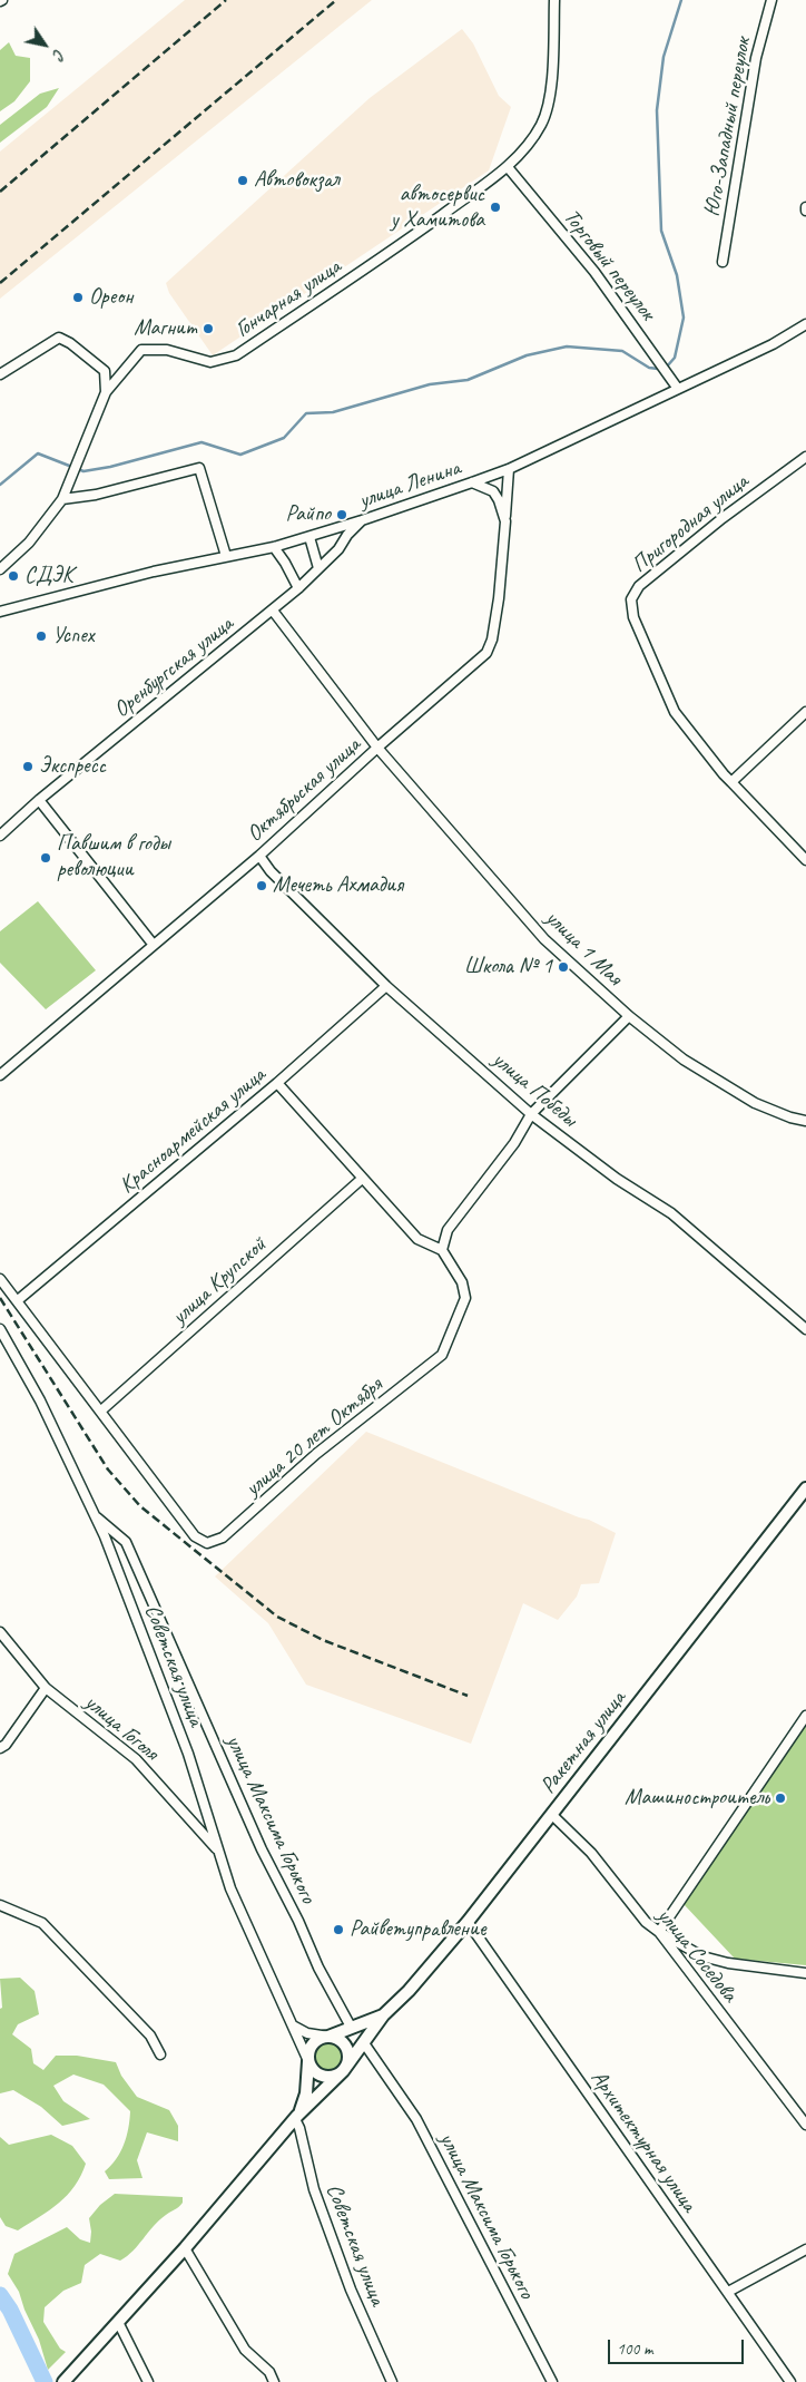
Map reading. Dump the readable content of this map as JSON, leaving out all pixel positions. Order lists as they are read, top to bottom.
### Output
{
  "streets": {
    "main road": ["Ракетная улица"],
    "street": [
      "Юго-Западный переулок",
      "Торговый переулок",
      "Гончарная улица",
      "улица Ленина",
      "Пригородная улица",
      "Оренбургская улица",
      "Октябрьская улица",
      "улица 1 Мая",
      "улица Победы",
      "Красноармейская улица",
      "улица Крупской",
      "улица 20 лет Октября",
      "Советская улица",
      "улица Гоголя",
      "улица Максима Горького",
      "улица Соседова",
      "Архитектурная улица"
    ]
  },
  "crossings": [
    ["Торговый переулок", "Гончарная улица"],
    ["Торговый переулок", "улица Ленина"],
    ["улица Ленина", "Оренбургская улица"],
    ["улица Ленина", "Октябрьская улица"],
    ["Оренбургская улица", "улица 1 Мая"],
    ["Октябрьская улица", "улица 1 Мая"],
    ["Октябрьская улица", "улица Победы"],
    ["улица Победы", "Красноармейская улица"],
    ["улица Крупской", "улица 20 лет Октября"],
    ["Советская улица", "улица Гоголя"],
    ["Советская улица", "Ракетная улица"],
    ["Советская улица", "улица Максима Горького"],
    ["Ракетная улица", "улица Максима Горького"],
    ["Ракетная улица", "улица Соседова"],
    ["Ракетная улица", "Архитектурная улица"]
  ],
  "places": [
    "Автовокзал",
    "автосервис у Хамитова",
    "Ореон",
    "Магнит",
    "Райпо",
    "СДЭК",
    "Успех",
    "Экспресс",
    "Павшим в годы революции",
    "Мечеть Ахмадия",
    "Школа № 1",
    "Машиностроитель",
    "Райветуправление"
  ],
  "scale_bar": "100 m",
  "north": "bottom right"
}
